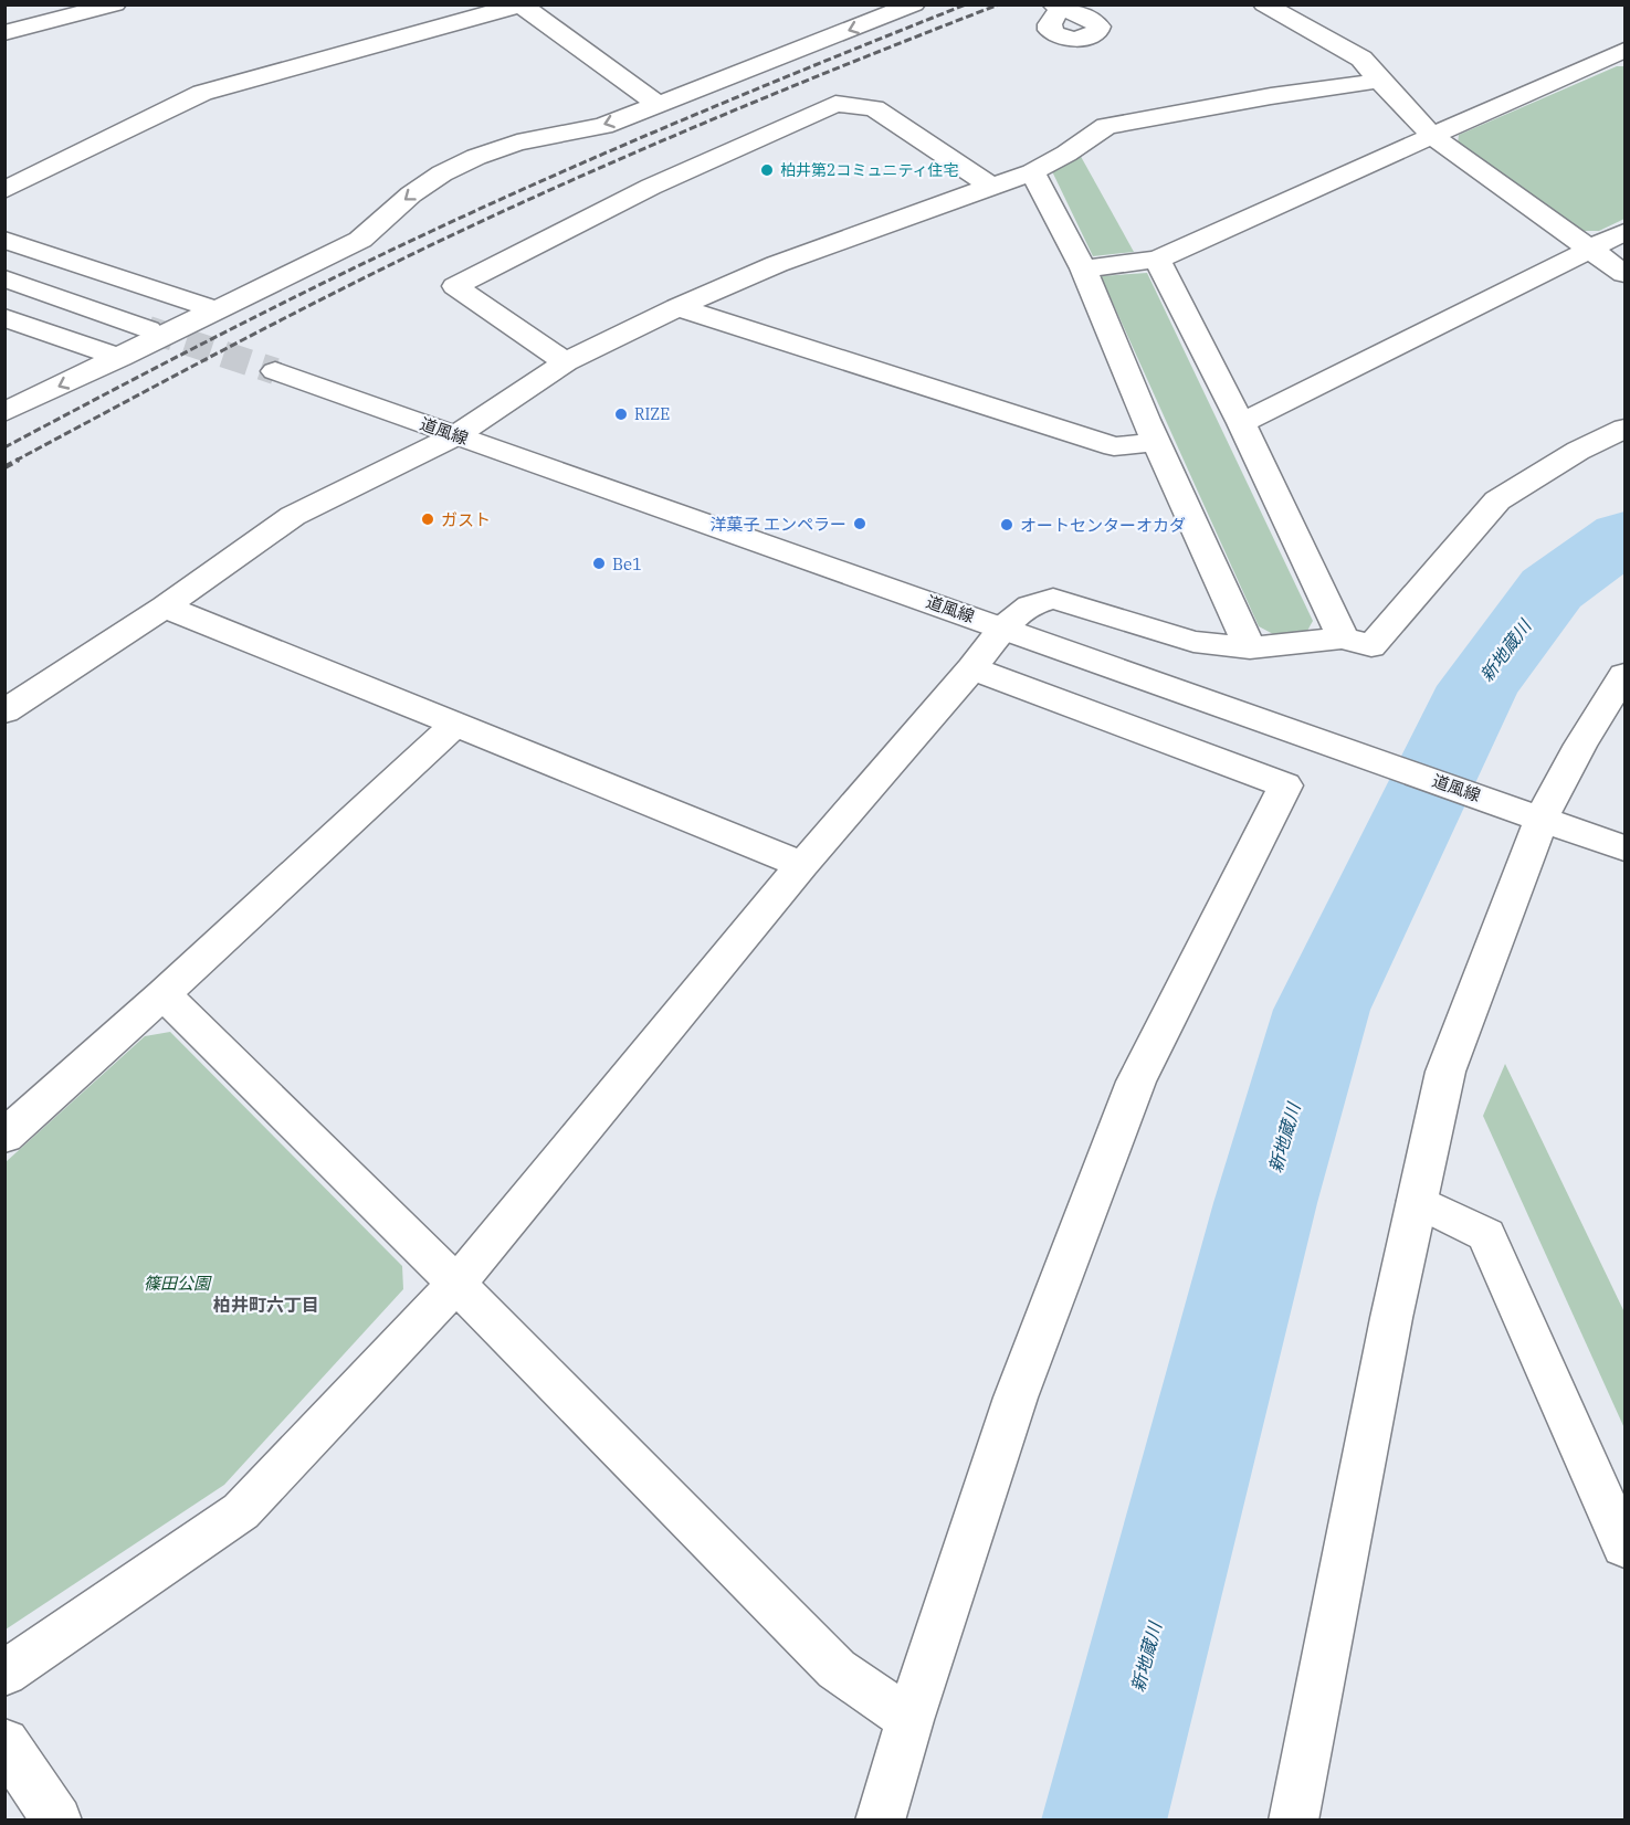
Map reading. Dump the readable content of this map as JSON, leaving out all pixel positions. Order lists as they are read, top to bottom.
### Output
{
  "streets": {
    "street": ["道風線"]
  },
  "districts": ["柏井町六丁目"],
  "water": ["新地蔵川"],
  "parks": ["篠田公園"],
  "places": [
    "柏井第2コミュニティ住宅",
    "RIZE",
    "ガスト",
    "洋菓子 エンペラー",
    "オートセンターオカダ",
    "Be1"
  ]
}
